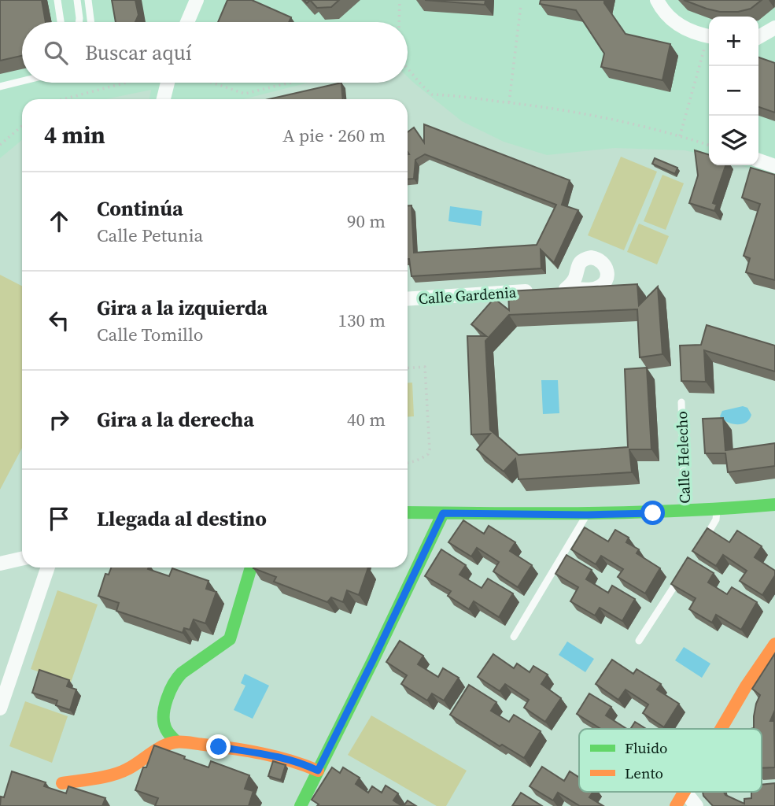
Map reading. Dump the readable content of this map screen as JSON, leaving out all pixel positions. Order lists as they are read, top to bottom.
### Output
{
  "streets": {
    "street": ["Calle Gardenia"],
    "lane": ["Calle Helecho"]
  },
  "legend": ["Fluido", "Lento"],
  "page": {
    "map_buttons": ["+", "−"],
    "search": "Buscar aquí",
    "heading": ["4 min", "A pie · 260 m"],
    "list": [
      ["Continúa", "Calle Petunia", "90 m"],
      ["Gira a la izquierda", "Calle Tomillo", "130 m"],
      ["Gira a la derecha", "40 m"],
      "Llegada al destino"
    ]
  }
}
